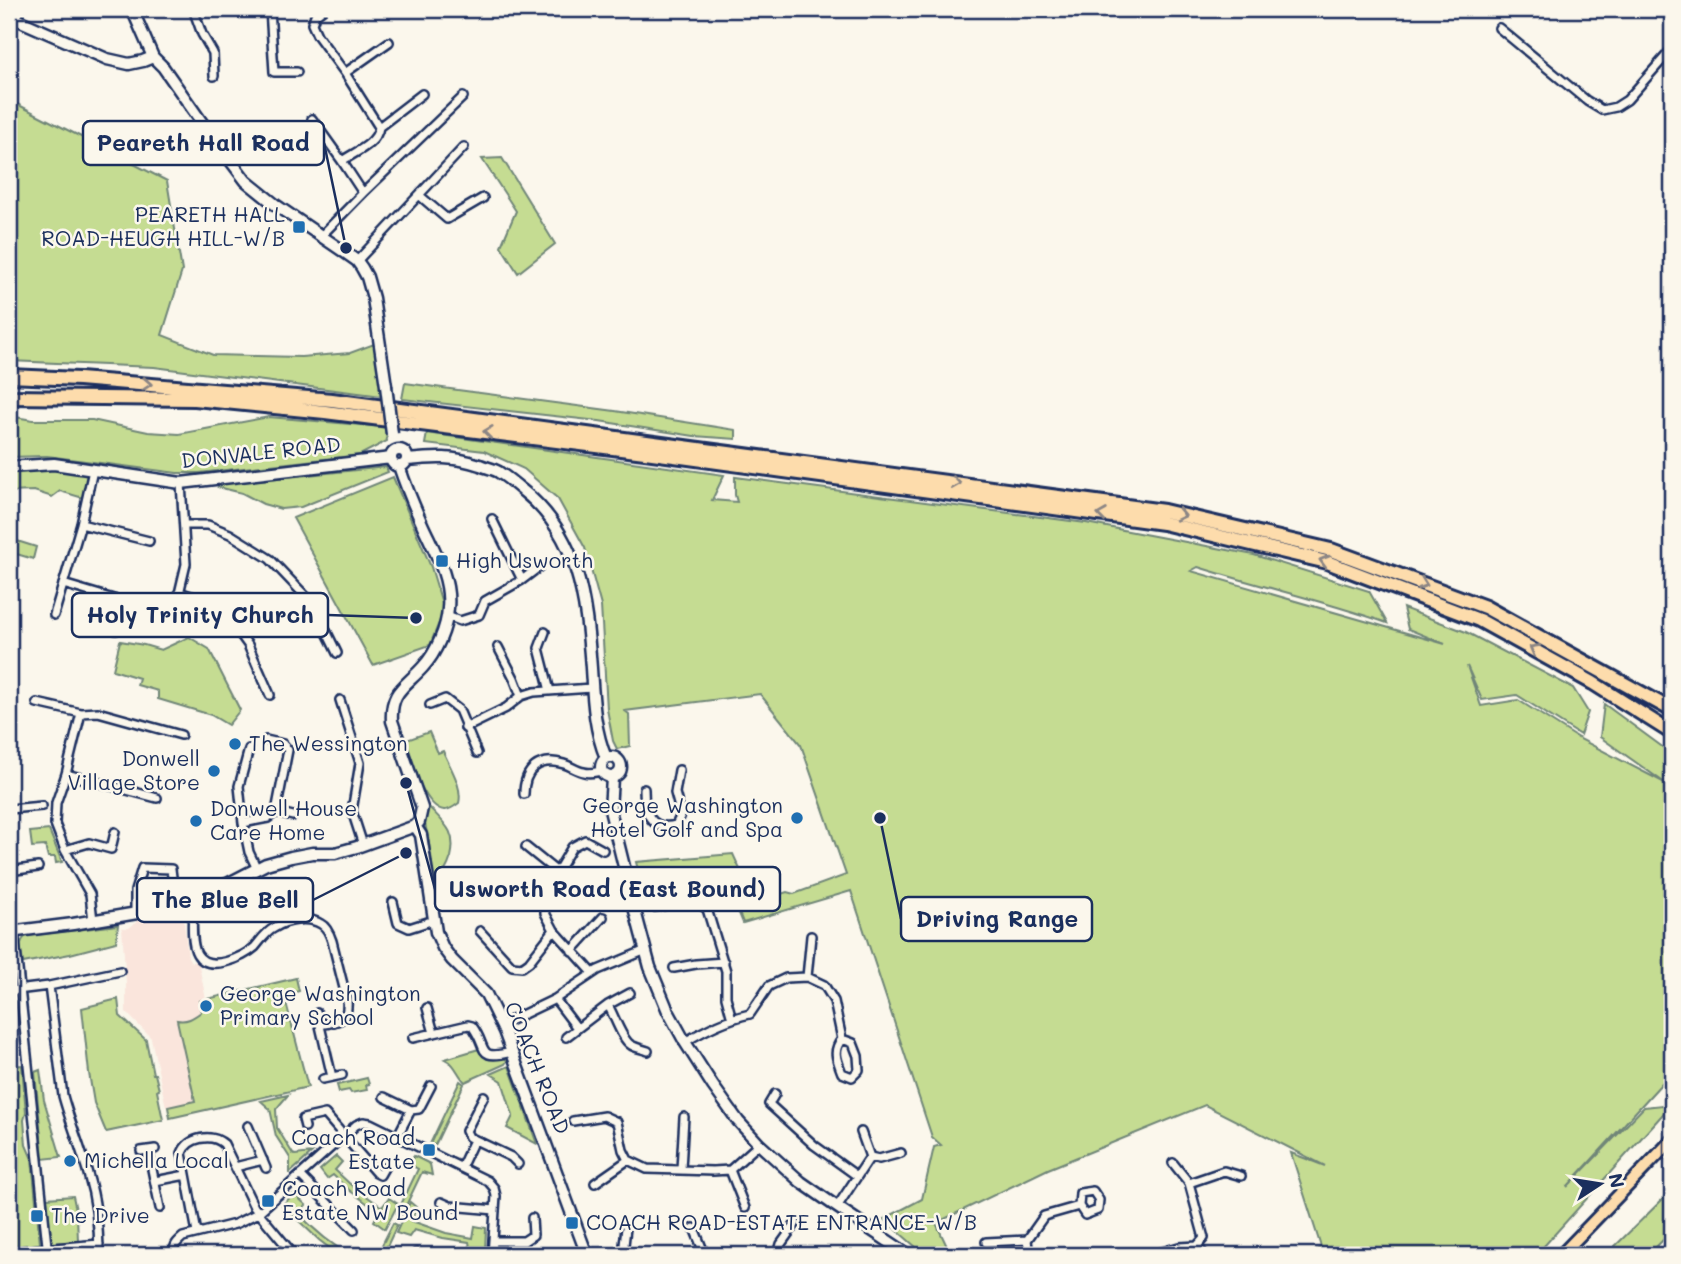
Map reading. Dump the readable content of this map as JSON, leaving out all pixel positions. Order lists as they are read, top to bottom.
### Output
{
  "streets": {
    "street": ["DONVALE ROAD", "COACH ROAD"]
  },
  "places": {
    "transit": [
      "PEARETH HALL ROAD-HEUGH HILL-W/B",
      "High Usworth",
      "Coach Road Estate",
      "Coach Road Estate NW Bound",
      "The Drive",
      "COACH ROAD-ESTATE ENTRANCE-W/B"
    ],
    "other": [
      "Peareth Hall Road",
      "Holy Trinity Church",
      "The Wessington",
      "Donwell Village Store",
      "Usworth Road (East Bound)",
      "George Washington Hotel Golf and Spa",
      "Driving Range",
      "Donwell House Care Home",
      "The Blue Bell",
      "George Washington Primary School",
      "Michella Local"
    ]
  },
  "north": "right"
}
